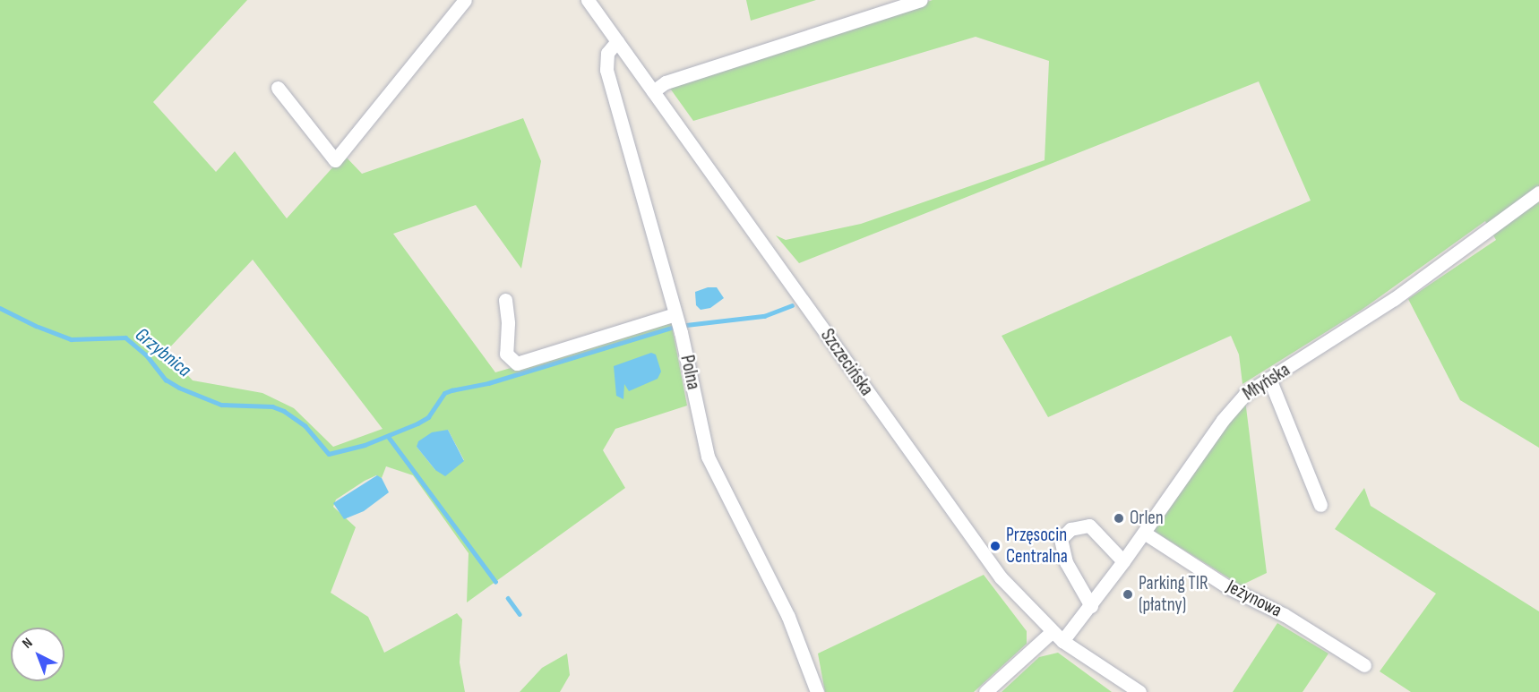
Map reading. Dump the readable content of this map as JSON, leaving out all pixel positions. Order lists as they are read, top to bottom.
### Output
{
  "streets": {
    "street": [
      "Szczecińska",
      "Polna",
      "Młyńska",
      "Jeżynowa"
    ]
  },
  "crossings": [
    ["Szczecińska", "Polna"],
    ["Szczecińska", "Młyńska"],
    ["Młyńska", "Jeżynowa"]
  ],
  "water": ["Grzybnica"],
  "places": ["Orlen", "Przęsocin Centralna", "Parking TIR (płatny)"],
  "north": "top left"
}
